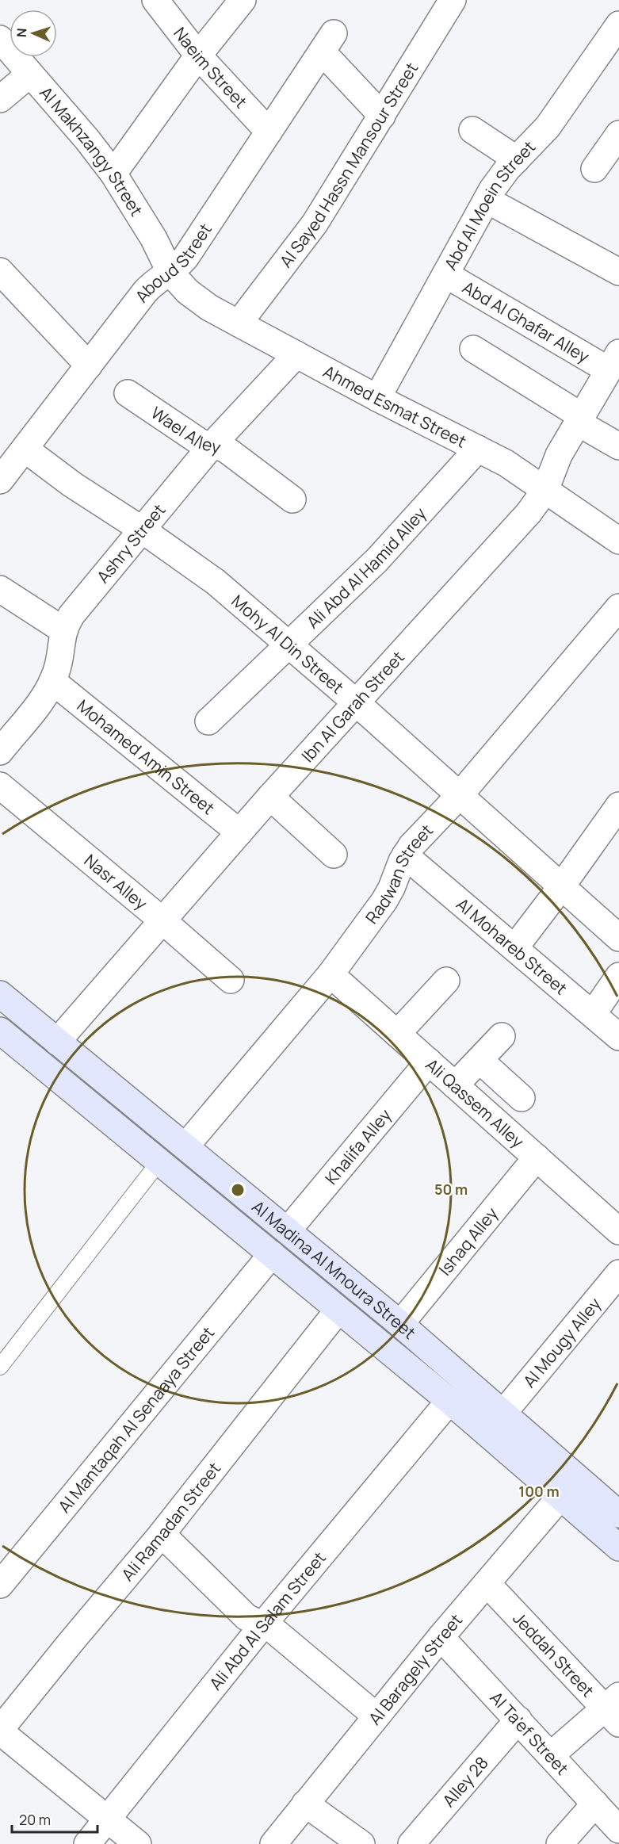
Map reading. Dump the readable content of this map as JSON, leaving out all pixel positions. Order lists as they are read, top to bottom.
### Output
{
  "streets": {
    "main road": ["Al Madina Al Mnoura Street"],
    "street": [
      "Naeim Street",
      "Al Makhzangy Street",
      "Al Sayed Hassn Mansour Street",
      "Abd Al Moein Street",
      "Aboud Street",
      "Abd Al Ghafar Alley",
      "Ahmed Esmat Street",
      "Wael Alley",
      "Ashry Street",
      "Ali Abd Al Hamid Alley",
      "Mohy Al Din Street",
      "Ibn Al Garah Street",
      "Mohamed Amin Street",
      "Radwan Street",
      "Nasr Alley",
      "Al Mohareb Street",
      "Ali Qassem Alley",
      "Khalifa Alley",
      "Ishaq Alley",
      "Al Mougy Alley",
      "Al Mantaqah Al Senaaya Street",
      "Ali Ramadan Street",
      "Ali Abd Al Salam Street",
      "Jeddah Street",
      "Al Baragely Street",
      "Al Ta'ef Street",
      "Alley 28"
    ]
  },
  "crossings": [
    ["Naeim Street", "Aboud Street"],
    ["Al Makhzangy Street", "Aboud Street"],
    ["Al Makhzangy Street", "Ahmed Esmat Street"],
    ["Al Sayed Hassn Mansour Street", "Aboud Street"],
    ["Al Sayed Hassn Mansour Street", "Ahmed Esmat Street"],
    ["Abd Al Moein Street", "Abd Al Ghafar Alley"],
    ["Abd Al Moein Street", "Ahmed Esmat Street"],
    ["Aboud Street", "Ahmed Esmat Street"],
    ["Aboud Street", "Mohy Al Din Street"],
    ["Abd Al Ghafar Alley", "Ibn Al Garah Street"],
    ["Ahmed Esmat Street", "Ashry Street"],
    ["Ahmed Esmat Street", "Ali Abd Al Hamid Alley"],
    ["Ahmed Esmat Street", "Ibn Al Garah Street"],
    ["Wael Alley", "Ashry Street"],
    ["Ashry Street", "Mohy Al Din Street"],
    ["Ashry Street", "Mohamed Amin Street"],
    ["Ali Abd Al Hamid Alley", "Mohy Al Din Street"],
    ["Mohy Al Din Street", "Ibn Al Garah Street"],
    ["Mohy Al Din Street", "Radwan Street"],
    ["Ibn Al Garah Street", "Mohamed Amin Street"],
    ["Ibn Al Garah Street", "Nasr Alley"],
    ["Ibn Al Garah Street", "Al Madina Al Mnoura Street"],
    ["Radwan Street", "Al Mohareb Street"],
    ["Radwan Street", "Ali Qassem Alley"],
    ["Radwan Street", "Al Madina Al Mnoura Street"],
    ["Ali Qassem Alley", "Khalifa Alley"],
    ["Ali Qassem Alley", "Ishaq Alley"],
    ["Khalifa Alley", "Al Madina Al Mnoura Street"],
    ["Ishaq Alley", "Al Madina Al Mnoura Street"],
    ["Al Madina Al Mnoura Street", "Al Mougy Alley"],
    ["Al Madina Al Mnoura Street", "Al Mantaqah Al Senaaya Street"],
    ["Al Madina Al Mnoura Street", "Ali Ramadan Street"],
    ["Al Madina Al Mnoura Street", "Ali Abd Al Salam Street"],
    ["Al Madina Al Mnoura Street", "Al Baragely Street"],
    ["Jeddah Street", "Al Baragely Street"],
    ["Al Baragely Street", "Al Ta'ef Street"],
    ["Al Ta'ef Street", "Alley 28"]
  ],
  "scale_bar": "20 m",
  "north": "left",
  "rings": ["50 m", "100 m"]
}
